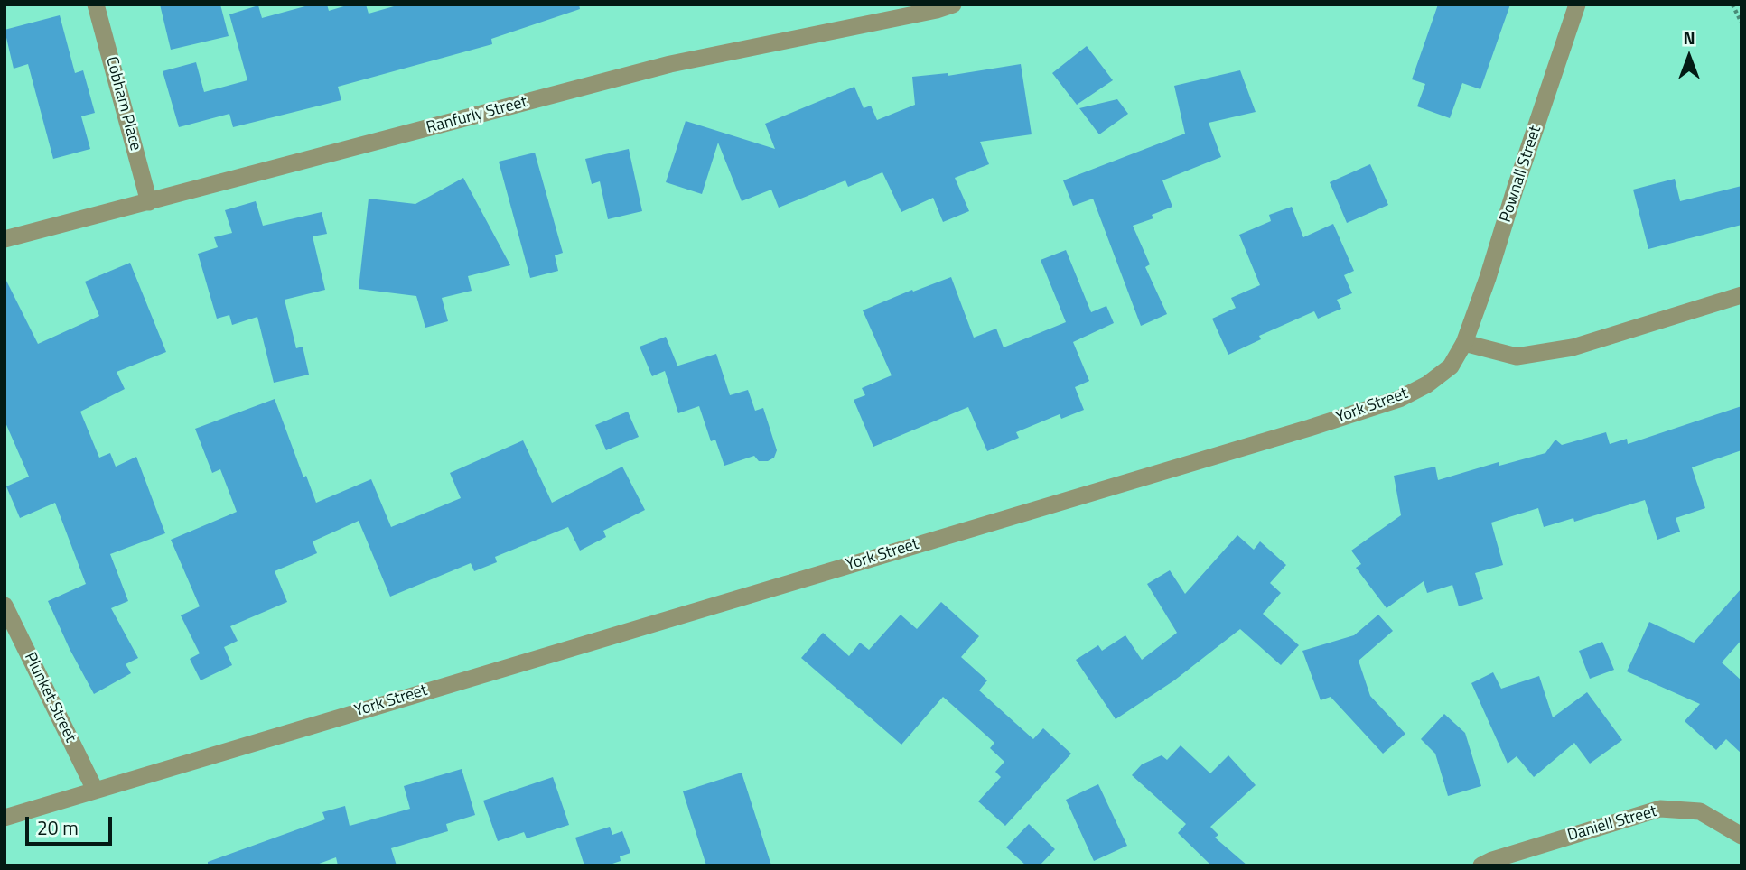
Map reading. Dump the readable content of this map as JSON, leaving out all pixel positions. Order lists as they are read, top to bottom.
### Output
{
  "streets": {
    "street": [
      "Cobham Place",
      "Ranfurly Street",
      "Pownall Street",
      "York Street",
      "Plunket Street",
      "Daniell Street"
    ]
  },
  "crossings": [
    ["Cobham Place", "Ranfurly Street"],
    ["Pownall Street", "York Street"],
    ["York Street", "Plunket Street"]
  ],
  "scale_bar": "20 m",
  "north": "top"
}
